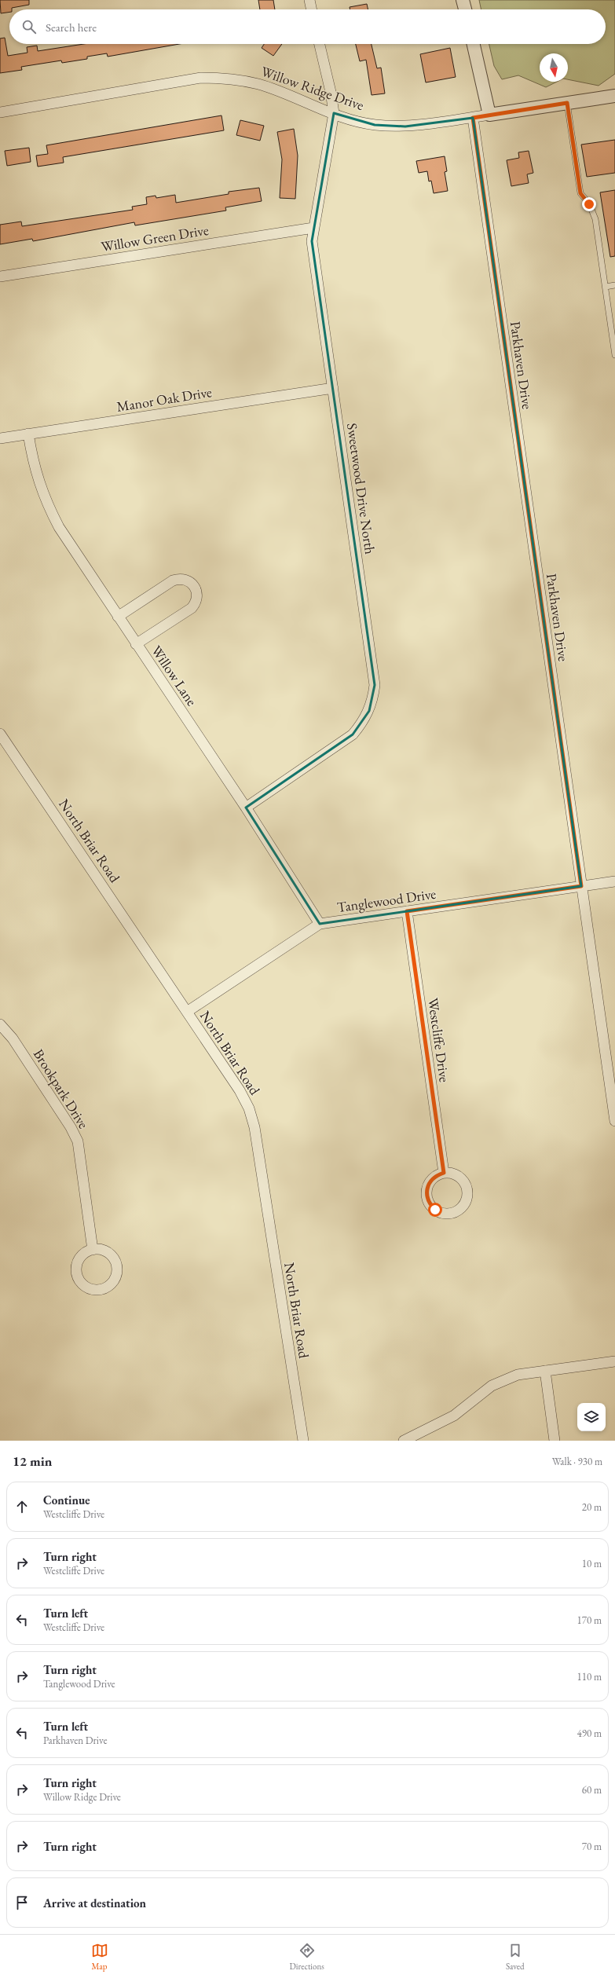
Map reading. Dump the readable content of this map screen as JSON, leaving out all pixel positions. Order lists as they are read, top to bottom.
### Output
{
  "streets": {
    "street": [
      "Willow Ridge Drive",
      "Willow Green Drive",
      "Parkhaven Drive",
      "Manor Oak Drive",
      "Sweetwood Drive North",
      "Willow Lane",
      "North Briar Road",
      "Tanglewood Drive",
      "Westcliffe Drive",
      "Brookpark Drive"
    ]
  },
  "crossings": [
    ["Willow Ridge Drive", "Parkhaven Drive"],
    ["Willow Ridge Drive", "Sweetwood Drive North"],
    ["Willow Green Drive", "Sweetwood Drive North"],
    ["Parkhaven Drive", "Tanglewood Drive"],
    ["Manor Oak Drive", "Sweetwood Drive North"],
    ["Manor Oak Drive", "Willow Lane"],
    ["Sweetwood Drive North", "Willow Lane"],
    ["Willow Lane", "Tanglewood Drive"],
    ["North Briar Road", "Tanglewood Drive"],
    ["Tanglewood Drive", "Westcliffe Drive"]
  ],
  "north": "bottom",
  "page": {
    "search": "Search here",
    "heading": ["12 min", "Walk · 930 m"],
    "list": [
      ["Continue", "Westcliffe Drive", "20 m"],
      ["Turn right", "Westcliffe Drive", "10 m"],
      ["Turn left", "Westcliffe Drive", "170 m"],
      ["Turn right", "Tanglewood Drive", "110 m"],
      ["Turn left", "Parkhaven Drive", "490 m"],
      ["Turn right", "Willow Ridge Drive", "60 m"],
      ["Turn right", "70 m"],
      "Arrive at destination"
    ],
    "nav": ["Map", "Directions", "Saved"]
  }
}
